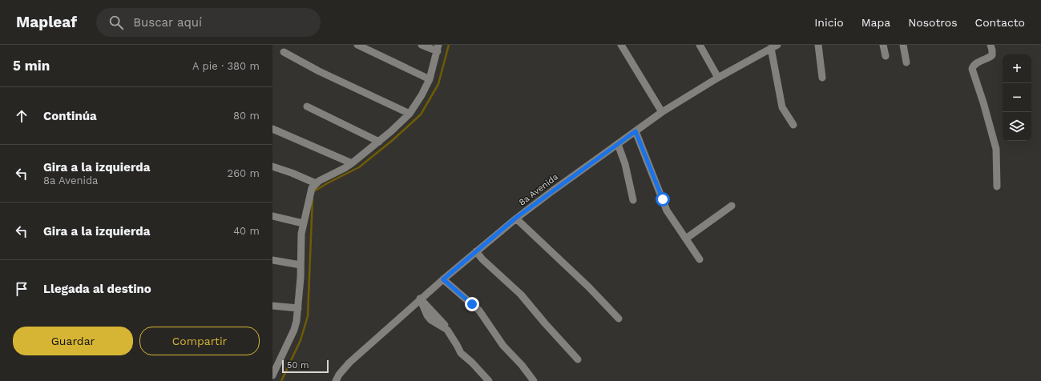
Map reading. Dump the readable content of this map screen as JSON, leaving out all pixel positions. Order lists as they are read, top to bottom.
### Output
{
  "streets": {
    "street": ["8a Avenida"]
  },
  "scale_bar": "50 m",
  "page": {
    "header": "Mapleaf",
    "search": "Buscar aquí",
    "nav": [
      "Inicio",
      "Mapa",
      "Nosotros",
      "Contacto"
    ],
    "heading": ["5 min", "A pie · 380 m"],
    "map_buttons": ["+", "−"],
    "list": [
      ["Continúa", "80 m"],
      ["Gira a la izquierda", "8a Avenida", "260 m"],
      ["Gira a la izquierda", "40 m"],
      "Llegada al destino"
    ],
    "buttons": ["Guardar", "Compartir"],
    "scale": "50 m"
  }
}
